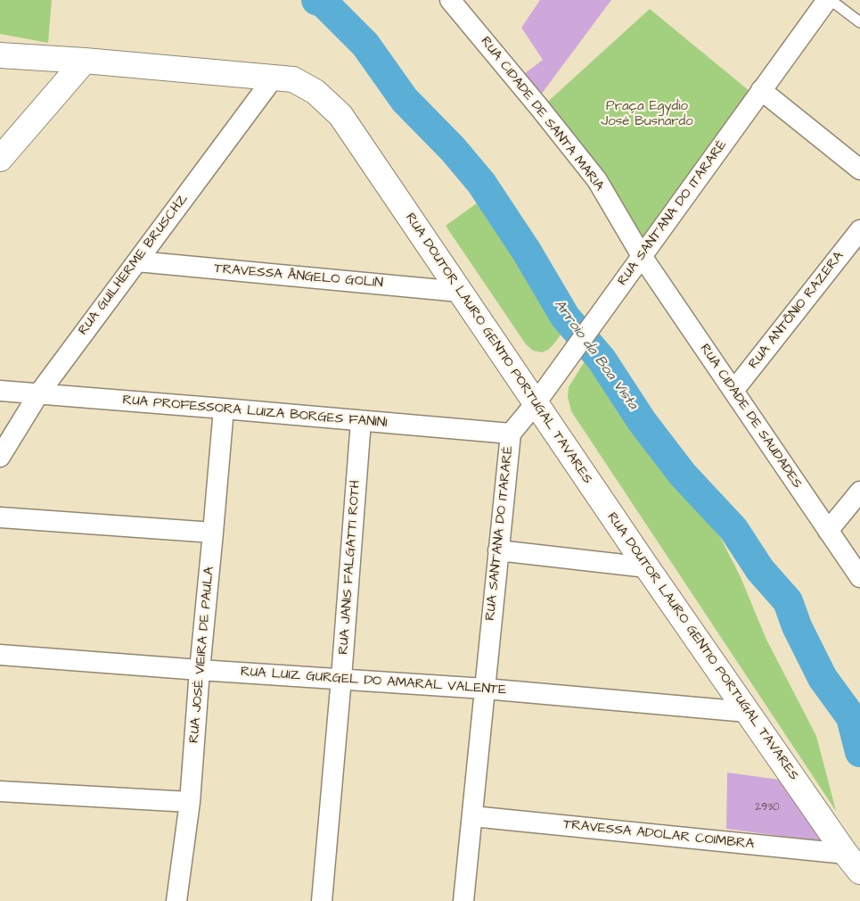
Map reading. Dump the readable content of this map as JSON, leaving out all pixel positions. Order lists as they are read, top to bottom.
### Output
{
  "streets": {
    "street": [
      "RUA CIDADE DE SANTA MARIA",
      "RUA SANT'ANA DO ITARARÉ",
      "RUA GUILHERME BRUSCHZ",
      "TRAVESSA ÂNGELO GOLIN",
      "RUA ANTÔNIO RAZERA",
      "RUA DOUTOR LAURO GENTIO PORTUGAL TAVARES",
      "RUA PROFESSORA LUIZA BORGES FANINI",
      "RUA CIDADE DE SAUDADES",
      "RUA JANIS FALGATTI ROTH",
      "RUA JOSÉ VIEIRA DE PAULA",
      "RUA LUIZ GURGEL DO AMARAL VALENTE",
      "TRAVESSA ADOLAR COIMBRA"
    ]
  },
  "crossings": [
    ["RUA CIDADE DE SANTA MARIA", "RUA SANT'ANA DO ITARARÉ"],
    ["RUA CIDADE DE SANTA MARIA", "RUA CIDADE DE SAUDADES"],
    ["RUA SANT'ANA DO ITARARÉ", "RUA DOUTOR LAURO GENTIO PORTUGAL TAVARES"],
    ["RUA SANT'ANA DO ITARARÉ", "RUA PROFESSORA LUIZA BORGES FANINI"],
    ["RUA SANT'ANA DO ITARARÉ", "RUA CIDADE DE SAUDADES"],
    ["RUA SANT'ANA DO ITARARÉ", "RUA LUIZ GURGEL DO AMARAL VALENTE"],
    ["RUA SANT'ANA DO ITARARÉ", "TRAVESSA ADOLAR COIMBRA"],
    ["RUA GUILHERME BRUSCHZ", "TRAVESSA ÂNGELO GOLIN"],
    ["RUA GUILHERME BRUSCHZ", "RUA DOUTOR LAURO GENTIO PORTUGAL TAVARES"],
    ["RUA GUILHERME BRUSCHZ", "RUA PROFESSORA LUIZA BORGES FANINI"],
    ["TRAVESSA ÂNGELO GOLIN", "RUA DOUTOR LAURO GENTIO PORTUGAL TAVARES"],
    ["RUA ANTÔNIO RAZERA", "RUA CIDADE DE SAUDADES"],
    ["RUA DOUTOR LAURO GENTIO PORTUGAL TAVARES", "RUA LUIZ GURGEL DO AMARAL VALENTE"],
    ["RUA DOUTOR LAURO GENTIO PORTUGAL TAVARES", "TRAVESSA ADOLAR COIMBRA"],
    ["RUA PROFESSORA LUIZA BORGES FANINI", "RUA JANIS FALGATTI ROTH"],
    ["RUA PROFESSORA LUIZA BORGES FANINI", "RUA JOSÉ VIEIRA DE PAULA"],
    ["RUA JANIS FALGATTI ROTH", "RUA LUIZ GURGEL DO AMARAL VALENTE"],
    ["RUA JOSÉ VIEIRA DE PAULA", "RUA LUIZ GURGEL DO AMARAL VALENTE"]
  ],
  "water": ["Arroio da Boa Vista"],
  "parks": ["Praça Egydio José Busnardo"],
  "house_numbers": ["2930"]
}
